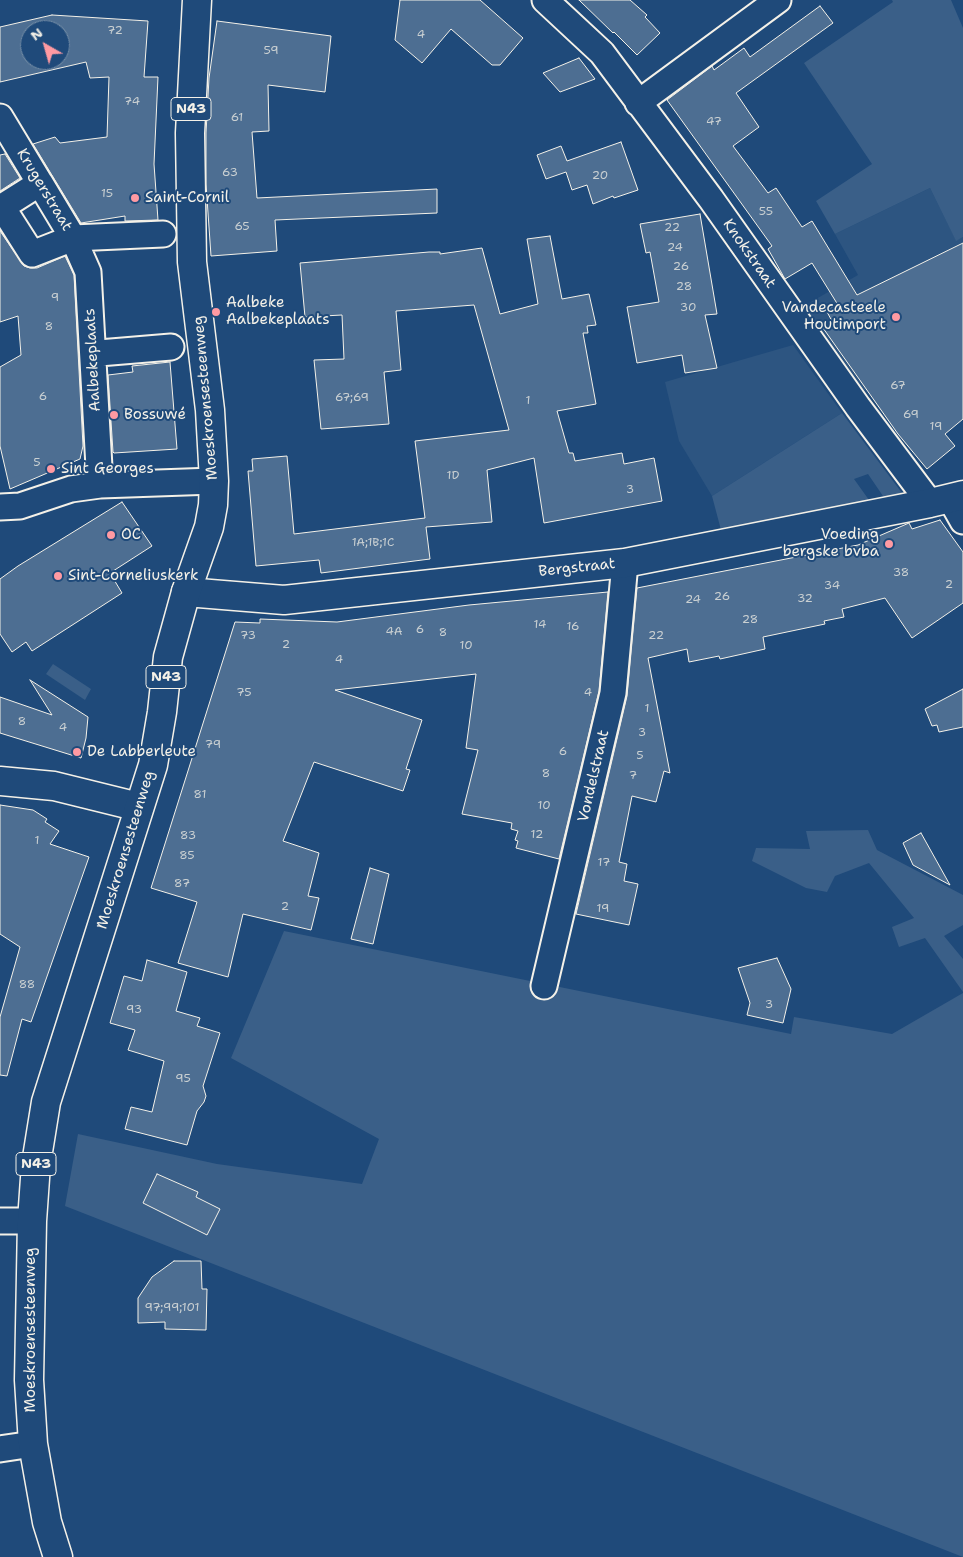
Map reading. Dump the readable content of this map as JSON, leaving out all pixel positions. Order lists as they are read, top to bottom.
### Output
{
  "streets": {
    "main road": ["N43", "Moeskroensesteenweg", "Bergstraat"],
    "street": [
      "Krugerstraat",
      "Knokstraat",
      "Aalbekeplaats",
      "Vondelstraat"
    ]
  },
  "crossings": [
    ["Krugerstraat", "Aalbekeplaats"],
    ["Knokstraat", "Bergstraat"],
    ["Moeskroensesteenweg", "Bergstraat"],
    ["Bergstraat", "Vondelstraat"]
  ],
  "places": [
    "Saint-Cornil",
    "Aalbeke Aalbekeplaats",
    "Vandecasteele Houtimport",
    "Bossuwé",
    "Sint Georges",
    "OC",
    "Voeding bergske bvba",
    "Sint-Corneliuskerk",
    "De Labberleute"
  ],
  "house_numbers": [
    "72",
    "4",
    "59",
    "74",
    "61",
    "47",
    "63",
    "20",
    "15",
    "55",
    "65",
    "22",
    "24",
    "26",
    "28",
    "9",
    "30",
    "8",
    "67",
    "6",
    "67;69",
    "1",
    "69",
    "19",
    "5",
    "1D",
    "3",
    "1A;1B;1C",
    "38",
    "2",
    "34",
    "26",
    "32",
    "24",
    "28",
    "14",
    "16",
    "6",
    "4A",
    "8",
    "73",
    "22",
    "2",
    "10",
    "4",
    "75",
    "4",
    "1",
    "8",
    "4",
    "3",
    "79",
    "6",
    "5",
    "8",
    "7",
    "81",
    "10",
    "12",
    "83",
    "1",
    "85",
    "17",
    "87",
    "2",
    "19",
    "88",
    "3",
    "93",
    "95",
    "97;99;101"
  ],
  "north": "top left"
}
